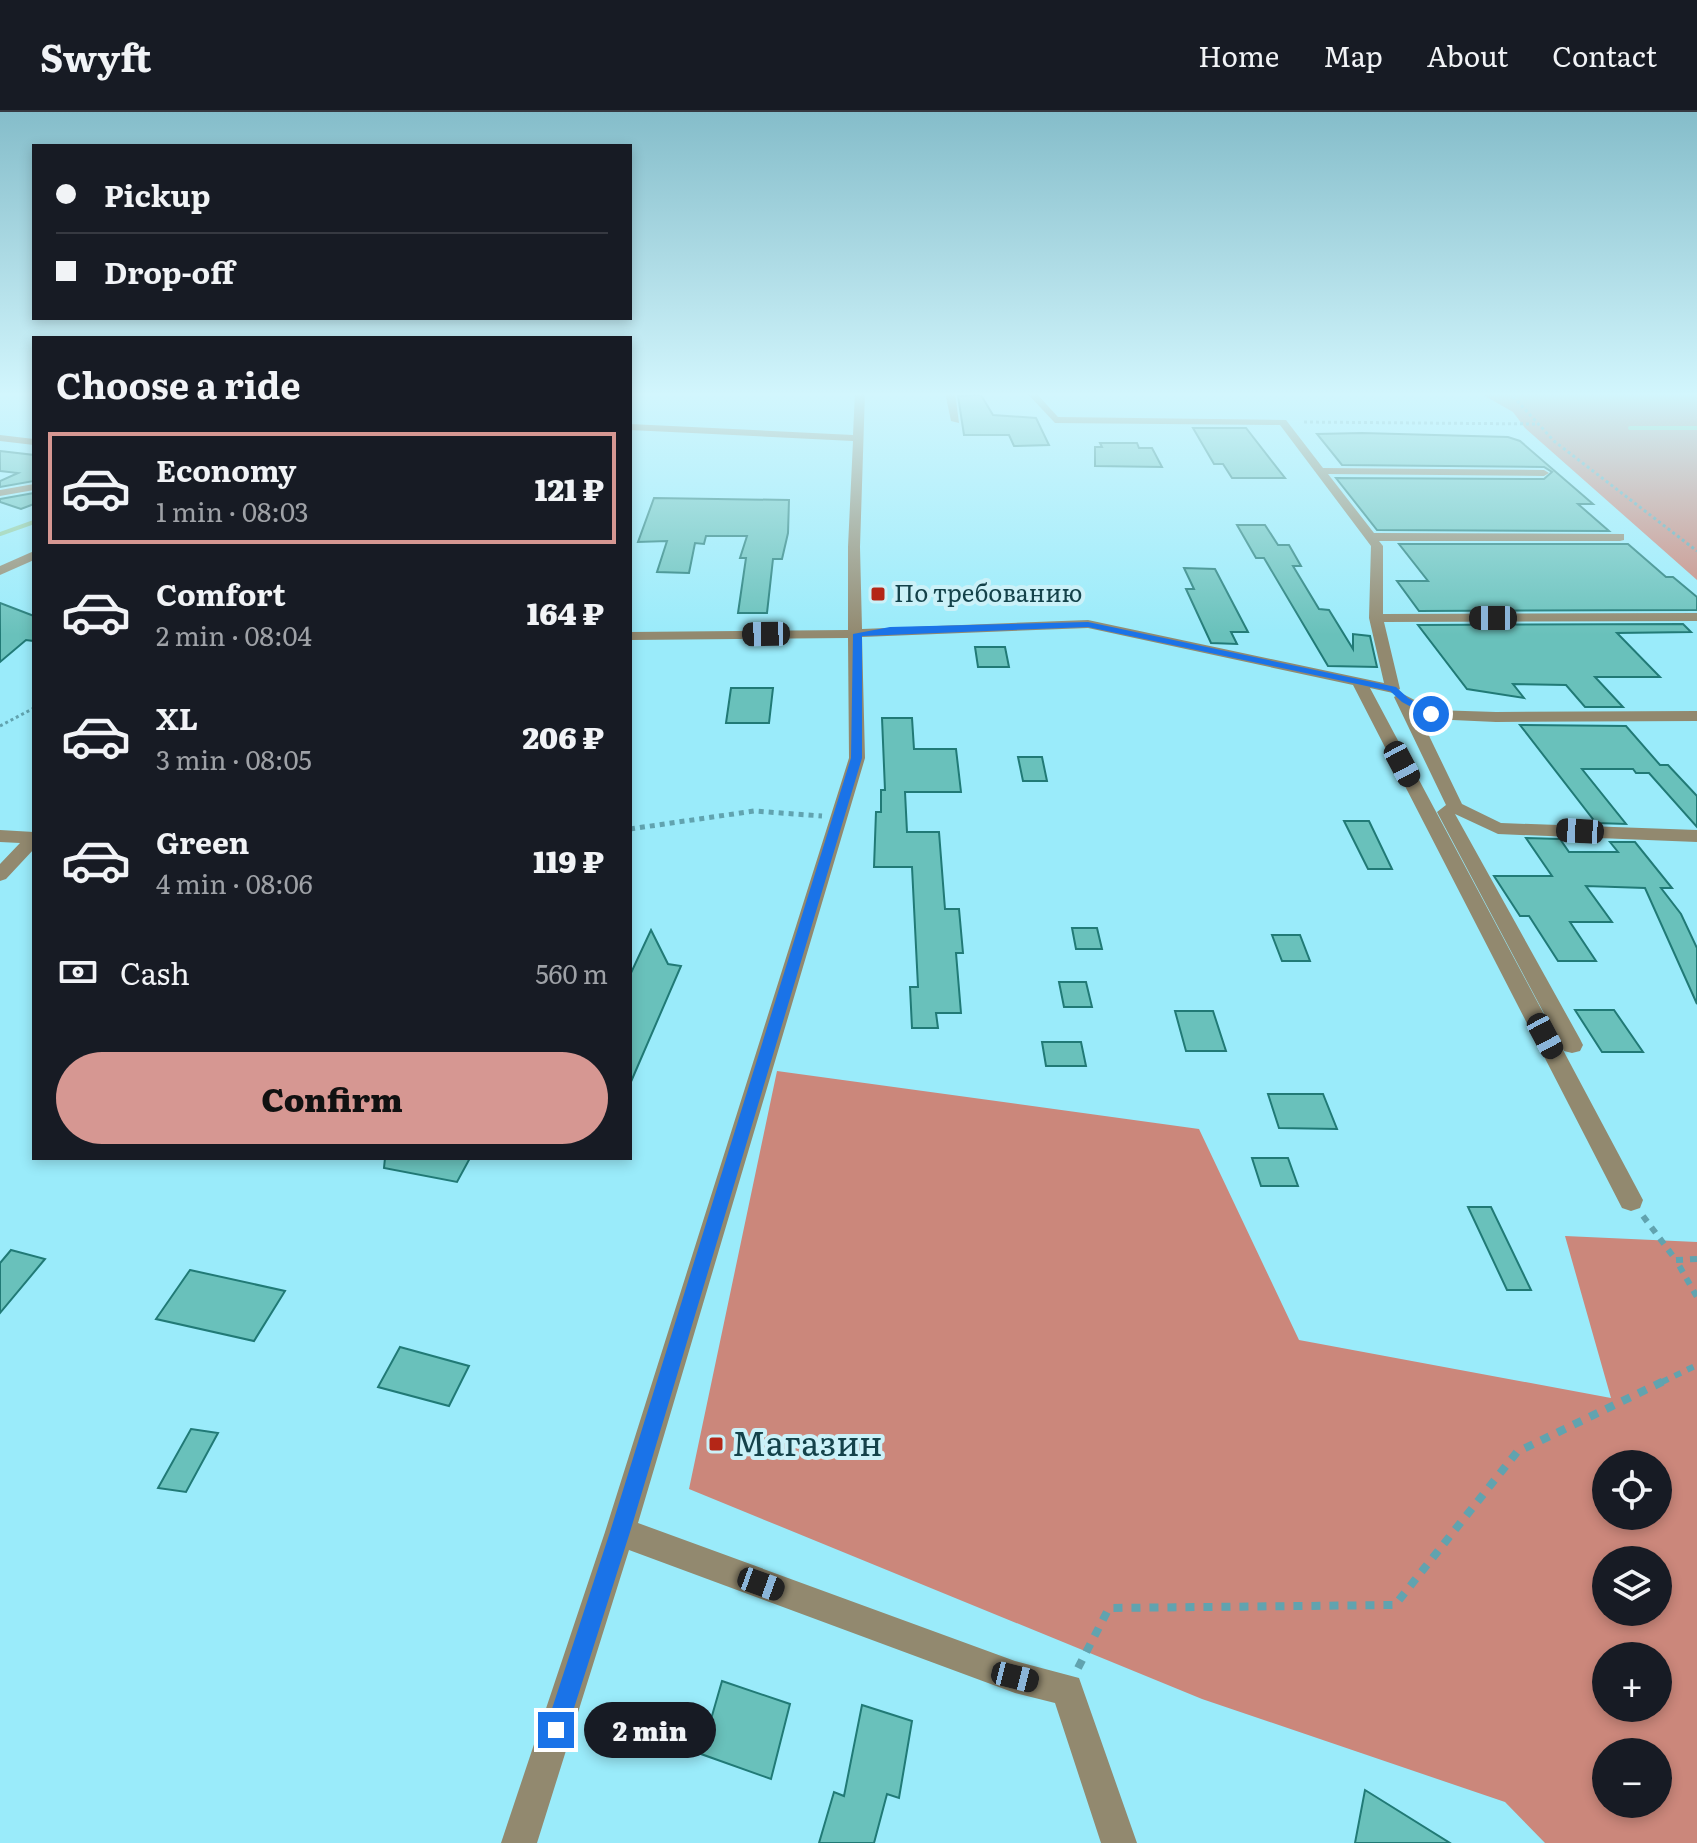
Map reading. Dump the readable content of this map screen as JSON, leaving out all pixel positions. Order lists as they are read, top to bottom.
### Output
{
  "places": {
    "transit": ["По требованию", "Магазин"]
  },
  "page": {
    "header": "Swyft",
    "nav": [
      "Home",
      "Map",
      "About",
      "Contact"
    ],
    "banner": ["Pickup", "Drop-off"],
    "heading": "Choose a ride",
    "list": [
      {
        "name": "Economy",
        "note": "1 min · 08:03",
        "value": "121 ₽"
      },
      {
        "name": "Comfort",
        "note": "2 min · 08:04",
        "value": "164 ₽"
      },
      {
        "name": "XL",
        "note": "3 min · 08:05",
        "value": "206 ₽"
      },
      {
        "name": "Green",
        "note": "4 min · 08:06",
        "value": "119 ₽"
      }
    ],
    "pay": ["Cash", "560 m"],
    "buttons": "Confirm",
    "map_buttons": ["+", "−"],
    "bubble": "2 min"
  }
}
